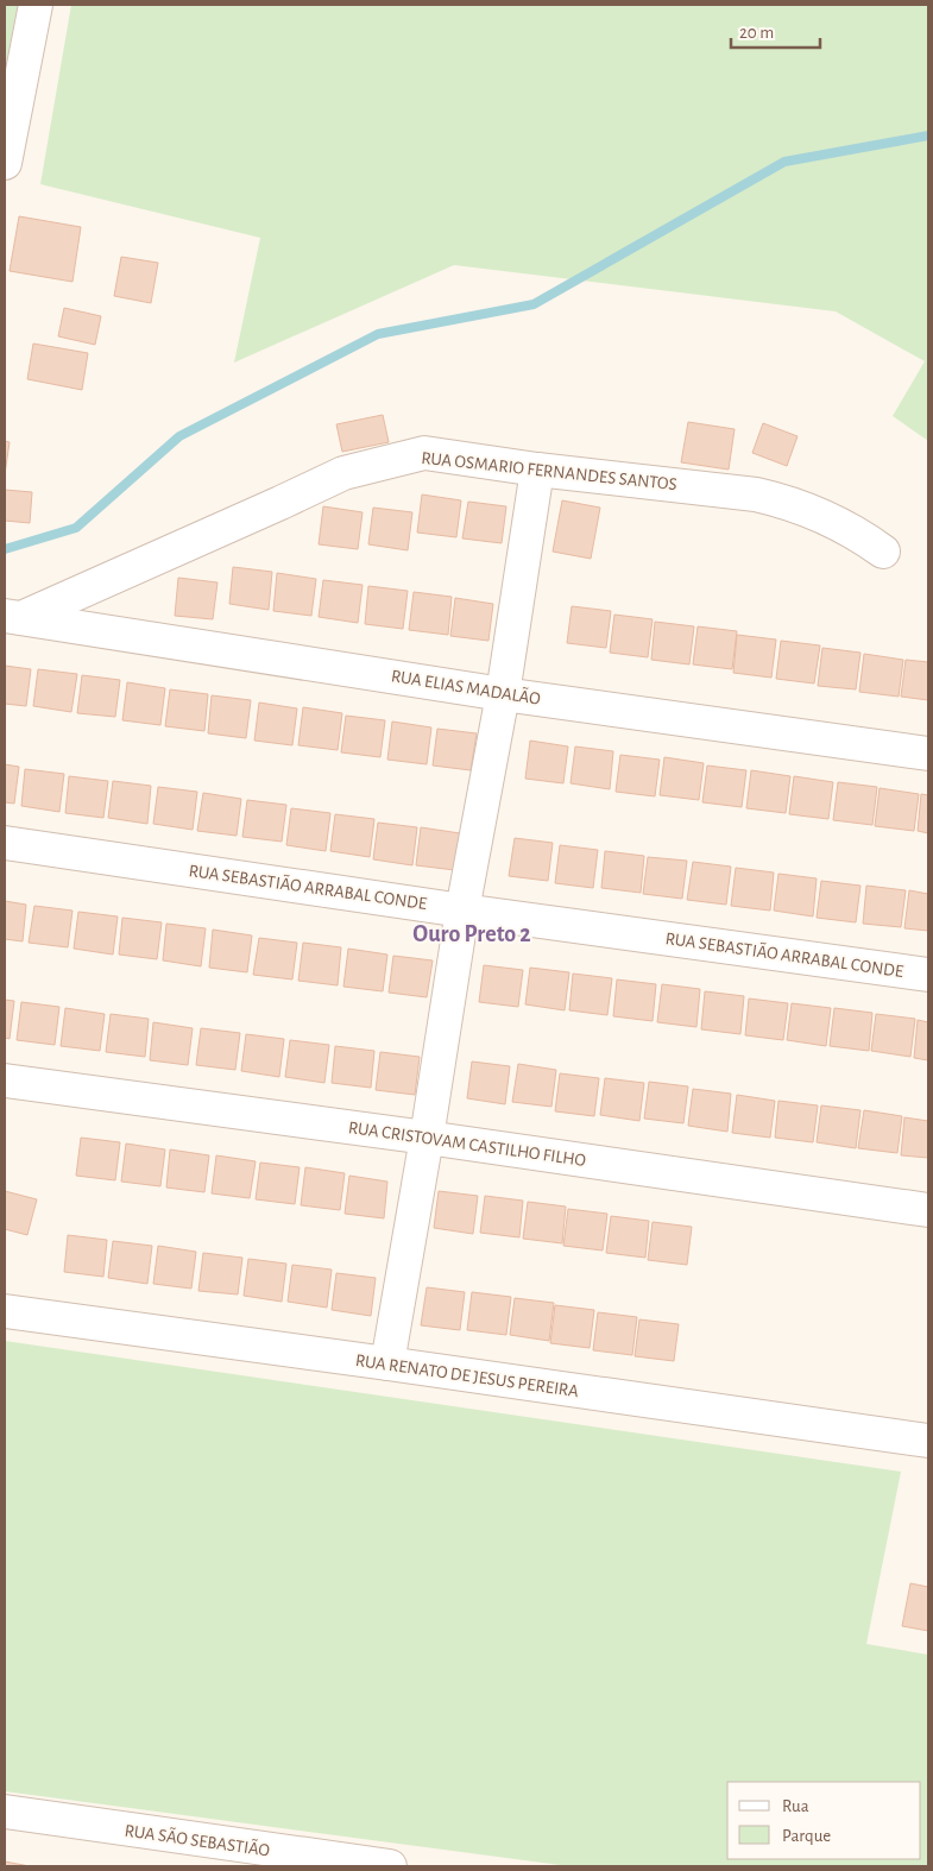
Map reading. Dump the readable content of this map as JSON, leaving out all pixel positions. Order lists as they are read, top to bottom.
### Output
{
  "streets": {
    "street": [
      "RUA OSMARIO FERNANDES SANTOS",
      "RUA ELIAS MADALÃO",
      "RUA SEBASTIÃO ARRABAL CONDE",
      "RUA CRISTOVAM CASTILHO FILHO",
      "RUA RENATO DE JESUS PEREIRA",
      "RUA SÃO SEBASTIÃO"
    ]
  },
  "crossings": [
    ["RUA OSMARIO FERNANDES SANTOS", "RUA ELIAS MADALÃO"]
  ],
  "districts": ["Ouro Preto 2"],
  "legend": ["Rua", "Parque"],
  "scale_bar": "20 m"
}
